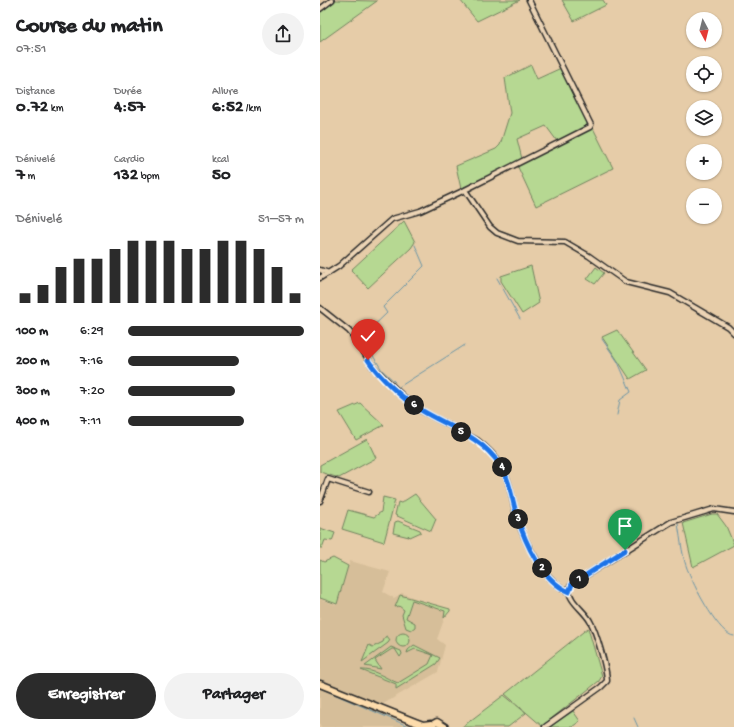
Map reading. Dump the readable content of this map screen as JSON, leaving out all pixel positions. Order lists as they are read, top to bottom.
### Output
{
  "north": "bottom",
  "page": {
    "heading": ["Course du matin", "07:51"],
    "map_buttons": ["+", "−"],
    "stats": [
      ["Distance", "0.72 km"],
      ["Durée", "4:57"],
      ["Allure", "6:52 /km"],
      ["Dénivelé", "7 m"],
      ["Cardio", "132 bpm"],
      ["kcal", "50"]
    ],
    "chart": ["Dénivelé", "51–57 m"],
    "list": [
      {
        "name": "100 m",
        "note": "6:29"
      },
      {
        "name": "200 m",
        "note": "7:16"
      },
      {
        "name": "300 m",
        "note": "7:20"
      },
      {
        "name": "400 m",
        "note": "7:11"
      }
    ],
    "pins": [
      "6",
      "5",
      "4",
      "3",
      "2",
      "1"
    ],
    "buttons": ["Enregistrer", "Partager"]
  }
}
